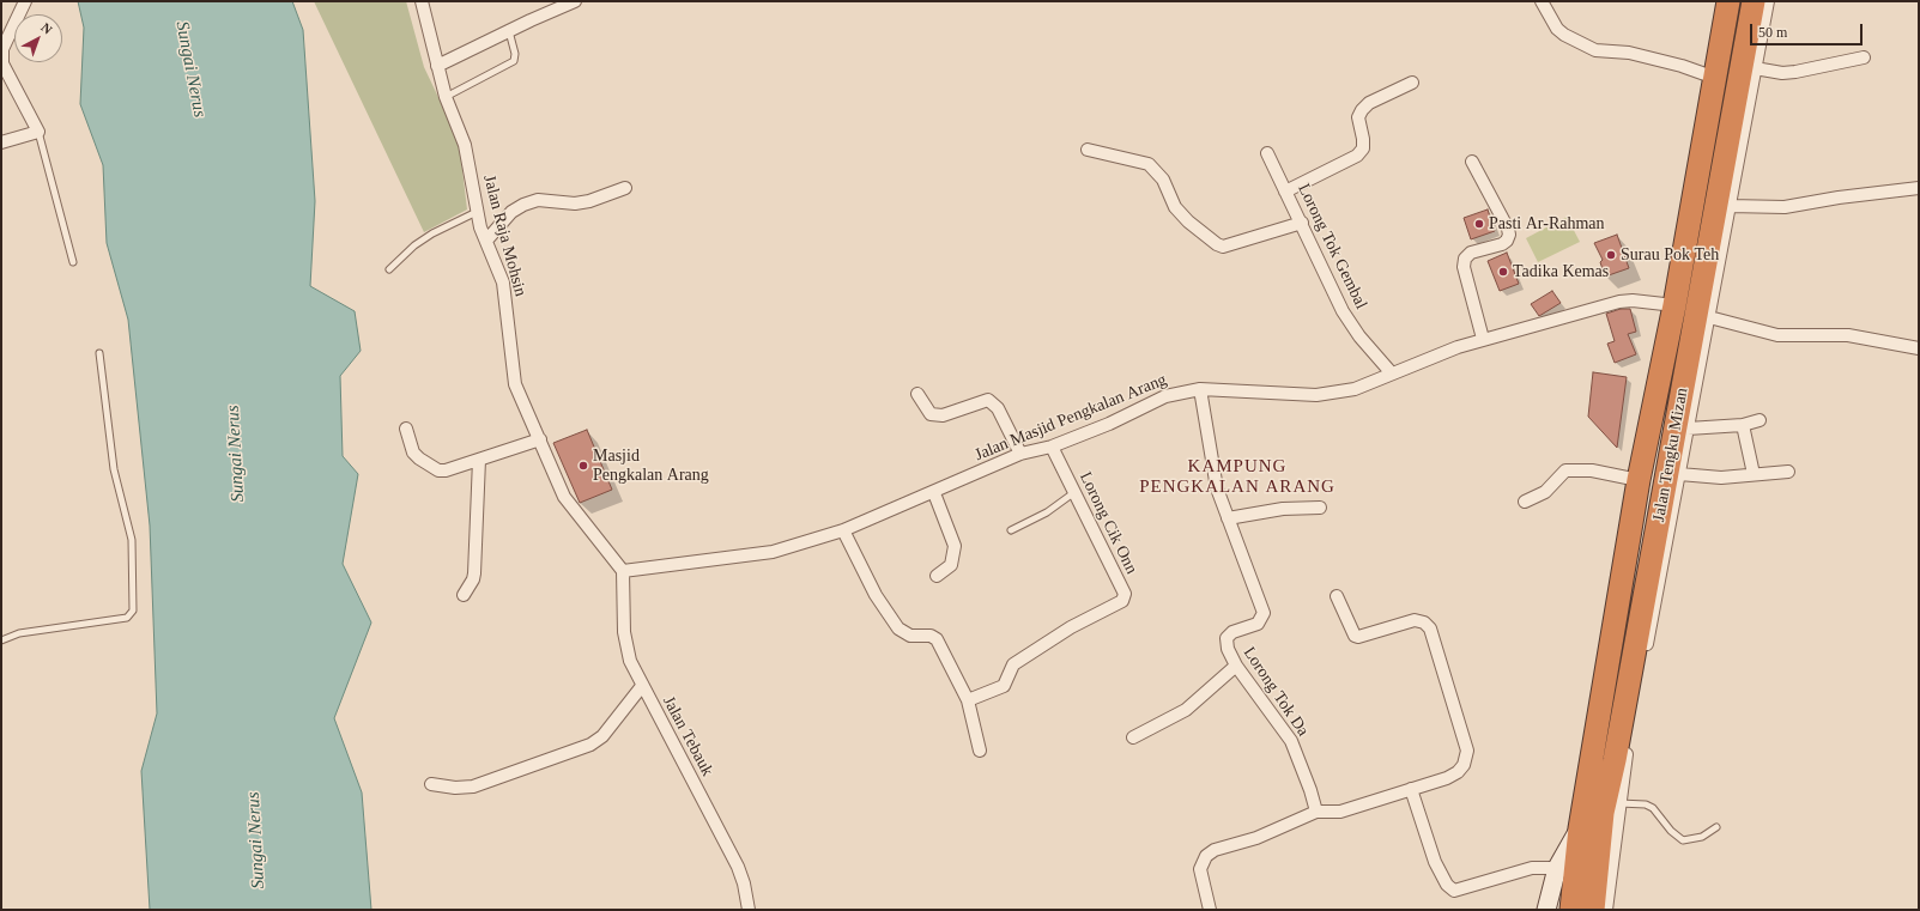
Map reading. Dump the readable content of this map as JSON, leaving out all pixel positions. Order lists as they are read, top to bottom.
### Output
{
  "streets": {
    "highway": ["Jalan Tengku Mizan"],
    "street": [
      "Jalan Raja Mohsin",
      "Lorong Tok Gembal",
      "Jalan Masjid Pengkalan Arang",
      "Lorong Cik Onn",
      "Lorong Tok Da",
      "Jalan Tebauk"
    ]
  },
  "crossings": [
    ["Jalan Raja Mohsin", "Jalan Masjid Pengkalan Arang"],
    ["Jalan Raja Mohsin", "Jalan Tebauk"],
    ["Lorong Tok Gembal", "Jalan Masjid Pengkalan Arang"],
    ["Jalan Masjid Pengkalan Arang", "Jalan Tengku Mizan"],
    ["Jalan Masjid Pengkalan Arang", "Lorong Cik Onn"],
    ["Jalan Masjid Pengkalan Arang", "Lorong Tok Da"],
    ["Jalan Masjid Pengkalan Arang", "Jalan Tebauk"]
  ],
  "districts": ["KAMPUNG PENGKALAN ARANG"],
  "water": ["Sungai Nerus"],
  "places": [
    "Pasti Ar-Rahman",
    "Surau Pok Teh",
    "Tadika Kemas",
    "Masjid Pengkalan Arang"
  ],
  "scale_bar": "50 m",
  "north": "top right"
}
